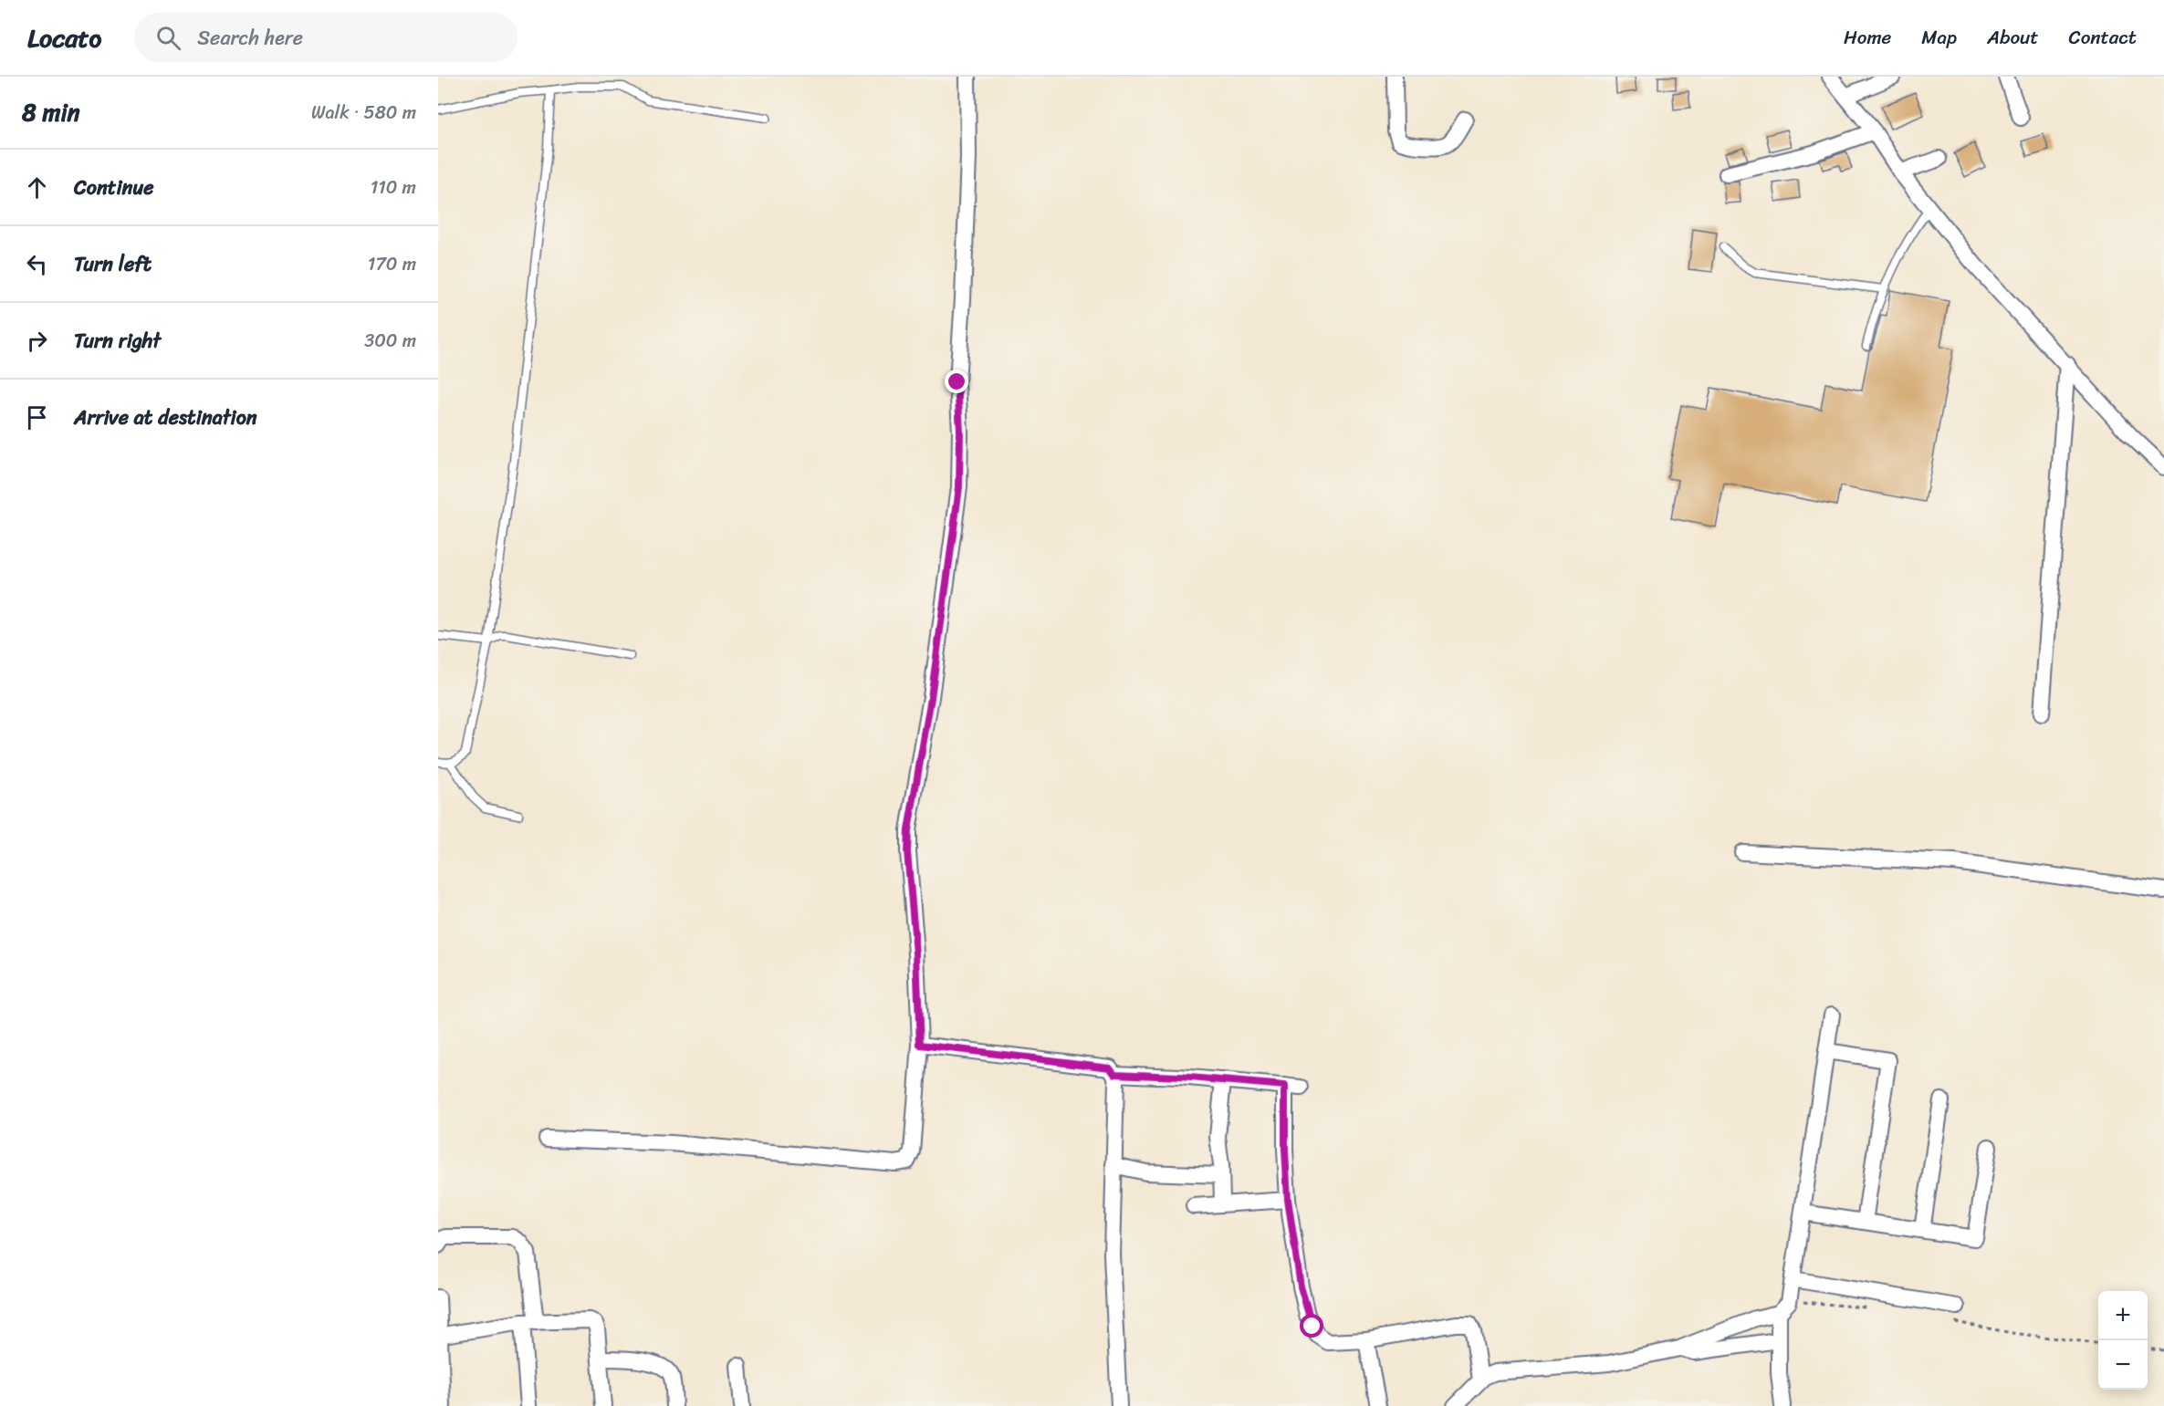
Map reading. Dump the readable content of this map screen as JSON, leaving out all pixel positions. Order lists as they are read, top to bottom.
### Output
{
  "page": {
    "header": "Locato",
    "search": "Search here",
    "nav": [
      "Home",
      "Map",
      "About",
      "Contact"
    ],
    "heading": ["8 min", "Walk · 580 m"],
    "list": [
      ["Continue", "110 m"],
      ["Turn left", "170 m"],
      ["Turn right", "300 m"],
      "Arrive at destination"
    ],
    "map_buttons": ["+", "−"]
  }
}
